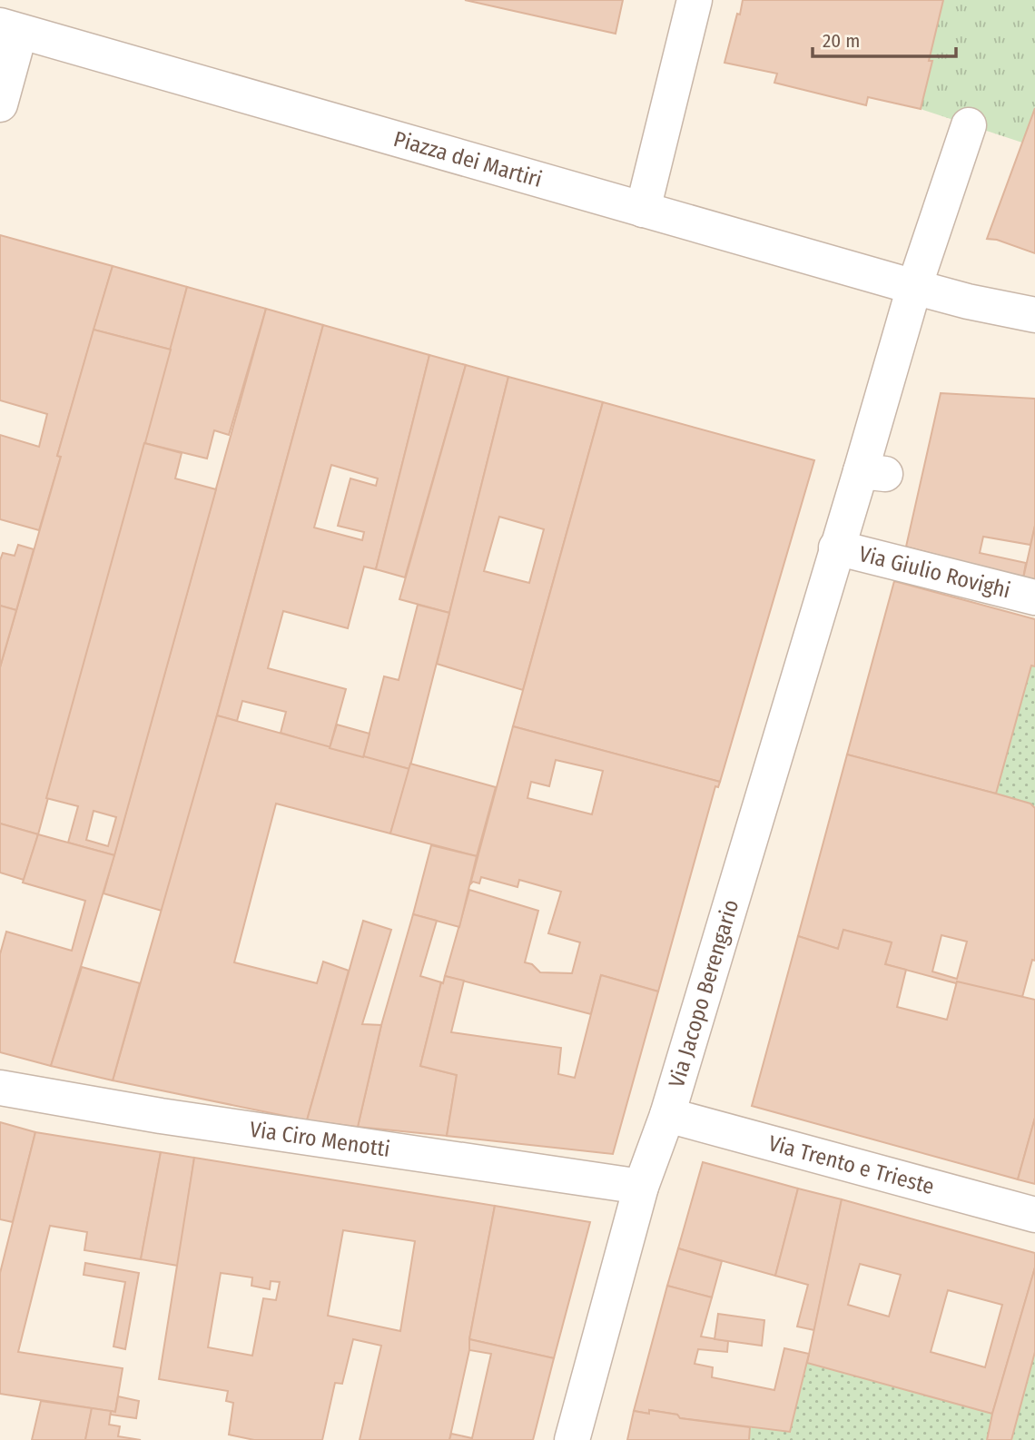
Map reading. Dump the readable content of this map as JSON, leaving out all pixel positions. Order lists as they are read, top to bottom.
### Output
{
  "streets": {
    "street": [
      "Piazza dei Martiri",
      "Via Giulio Rovighi",
      "Via Jacopo Berengario",
      "Via Ciro Menotti",
      "Via Trento e Trieste"
    ]
  },
  "crossings": [
    ["Via Giulio Rovighi", "Via Jacopo Berengario"],
    ["Via Jacopo Berengario", "Via Ciro Menotti"],
    ["Via Jacopo Berengario", "Via Trento e Trieste"]
  ],
  "scale_bar": "20 m"
}
